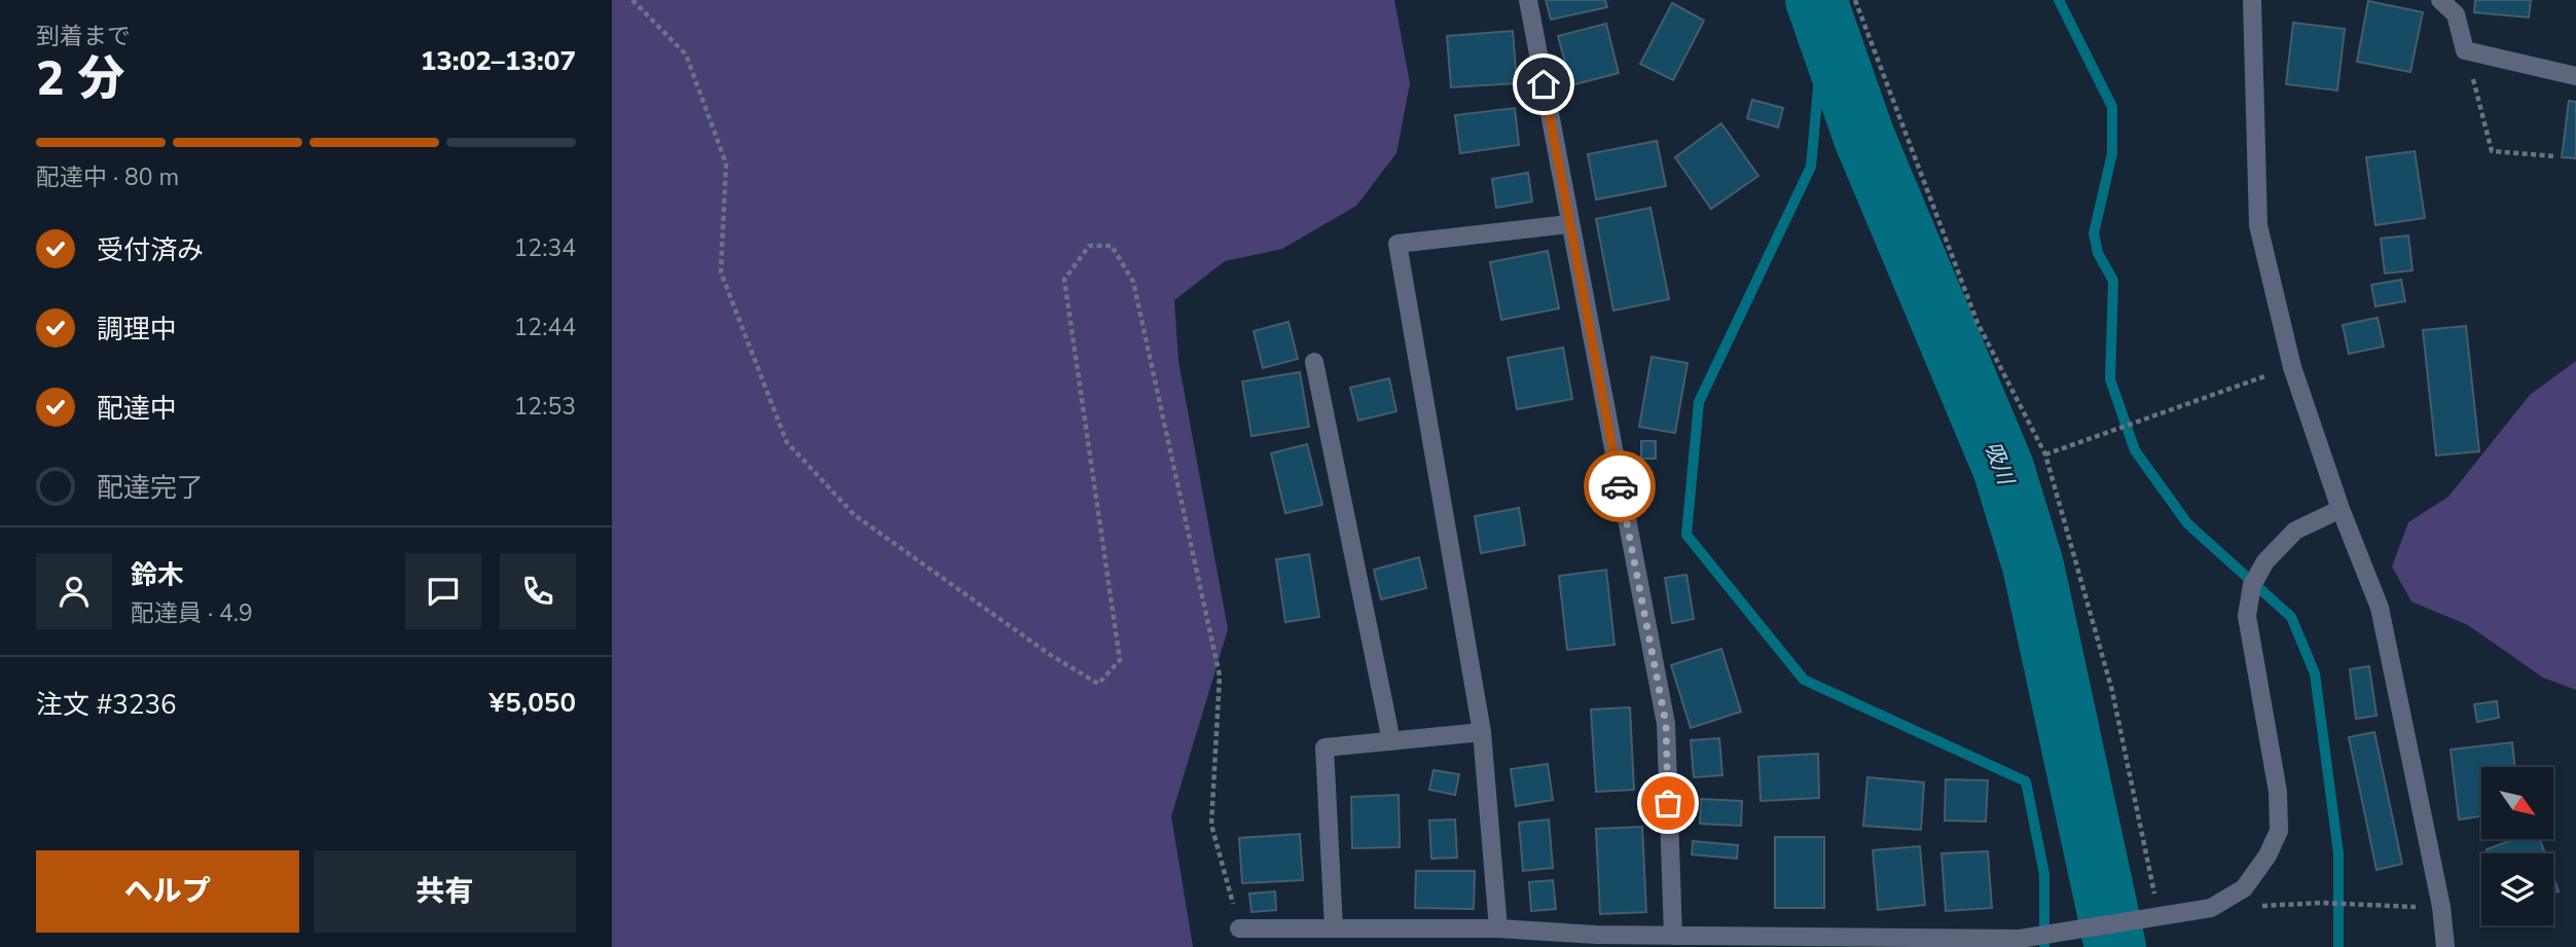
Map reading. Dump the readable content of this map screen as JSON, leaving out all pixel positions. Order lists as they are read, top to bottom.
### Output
{
  "water": ["吸川"],
  "north": "bottom right",
  "page": {
    "heading": ["2 分", "到着まで", "13:02–13:07"],
    "panel": [
      "鈴木",
      "配達員 · 4.9",
      "注文 #3236",
      "¥5,050"
    ],
    "bar": "配達中 · 80 m",
    "list": [
      ["受付済み", "12:34"],
      ["調理中", "12:44"],
      ["配達中", "12:53"],
      "配達完了"
    ],
    "buttons": ["ヘルプ", "共有"]
  }
}
